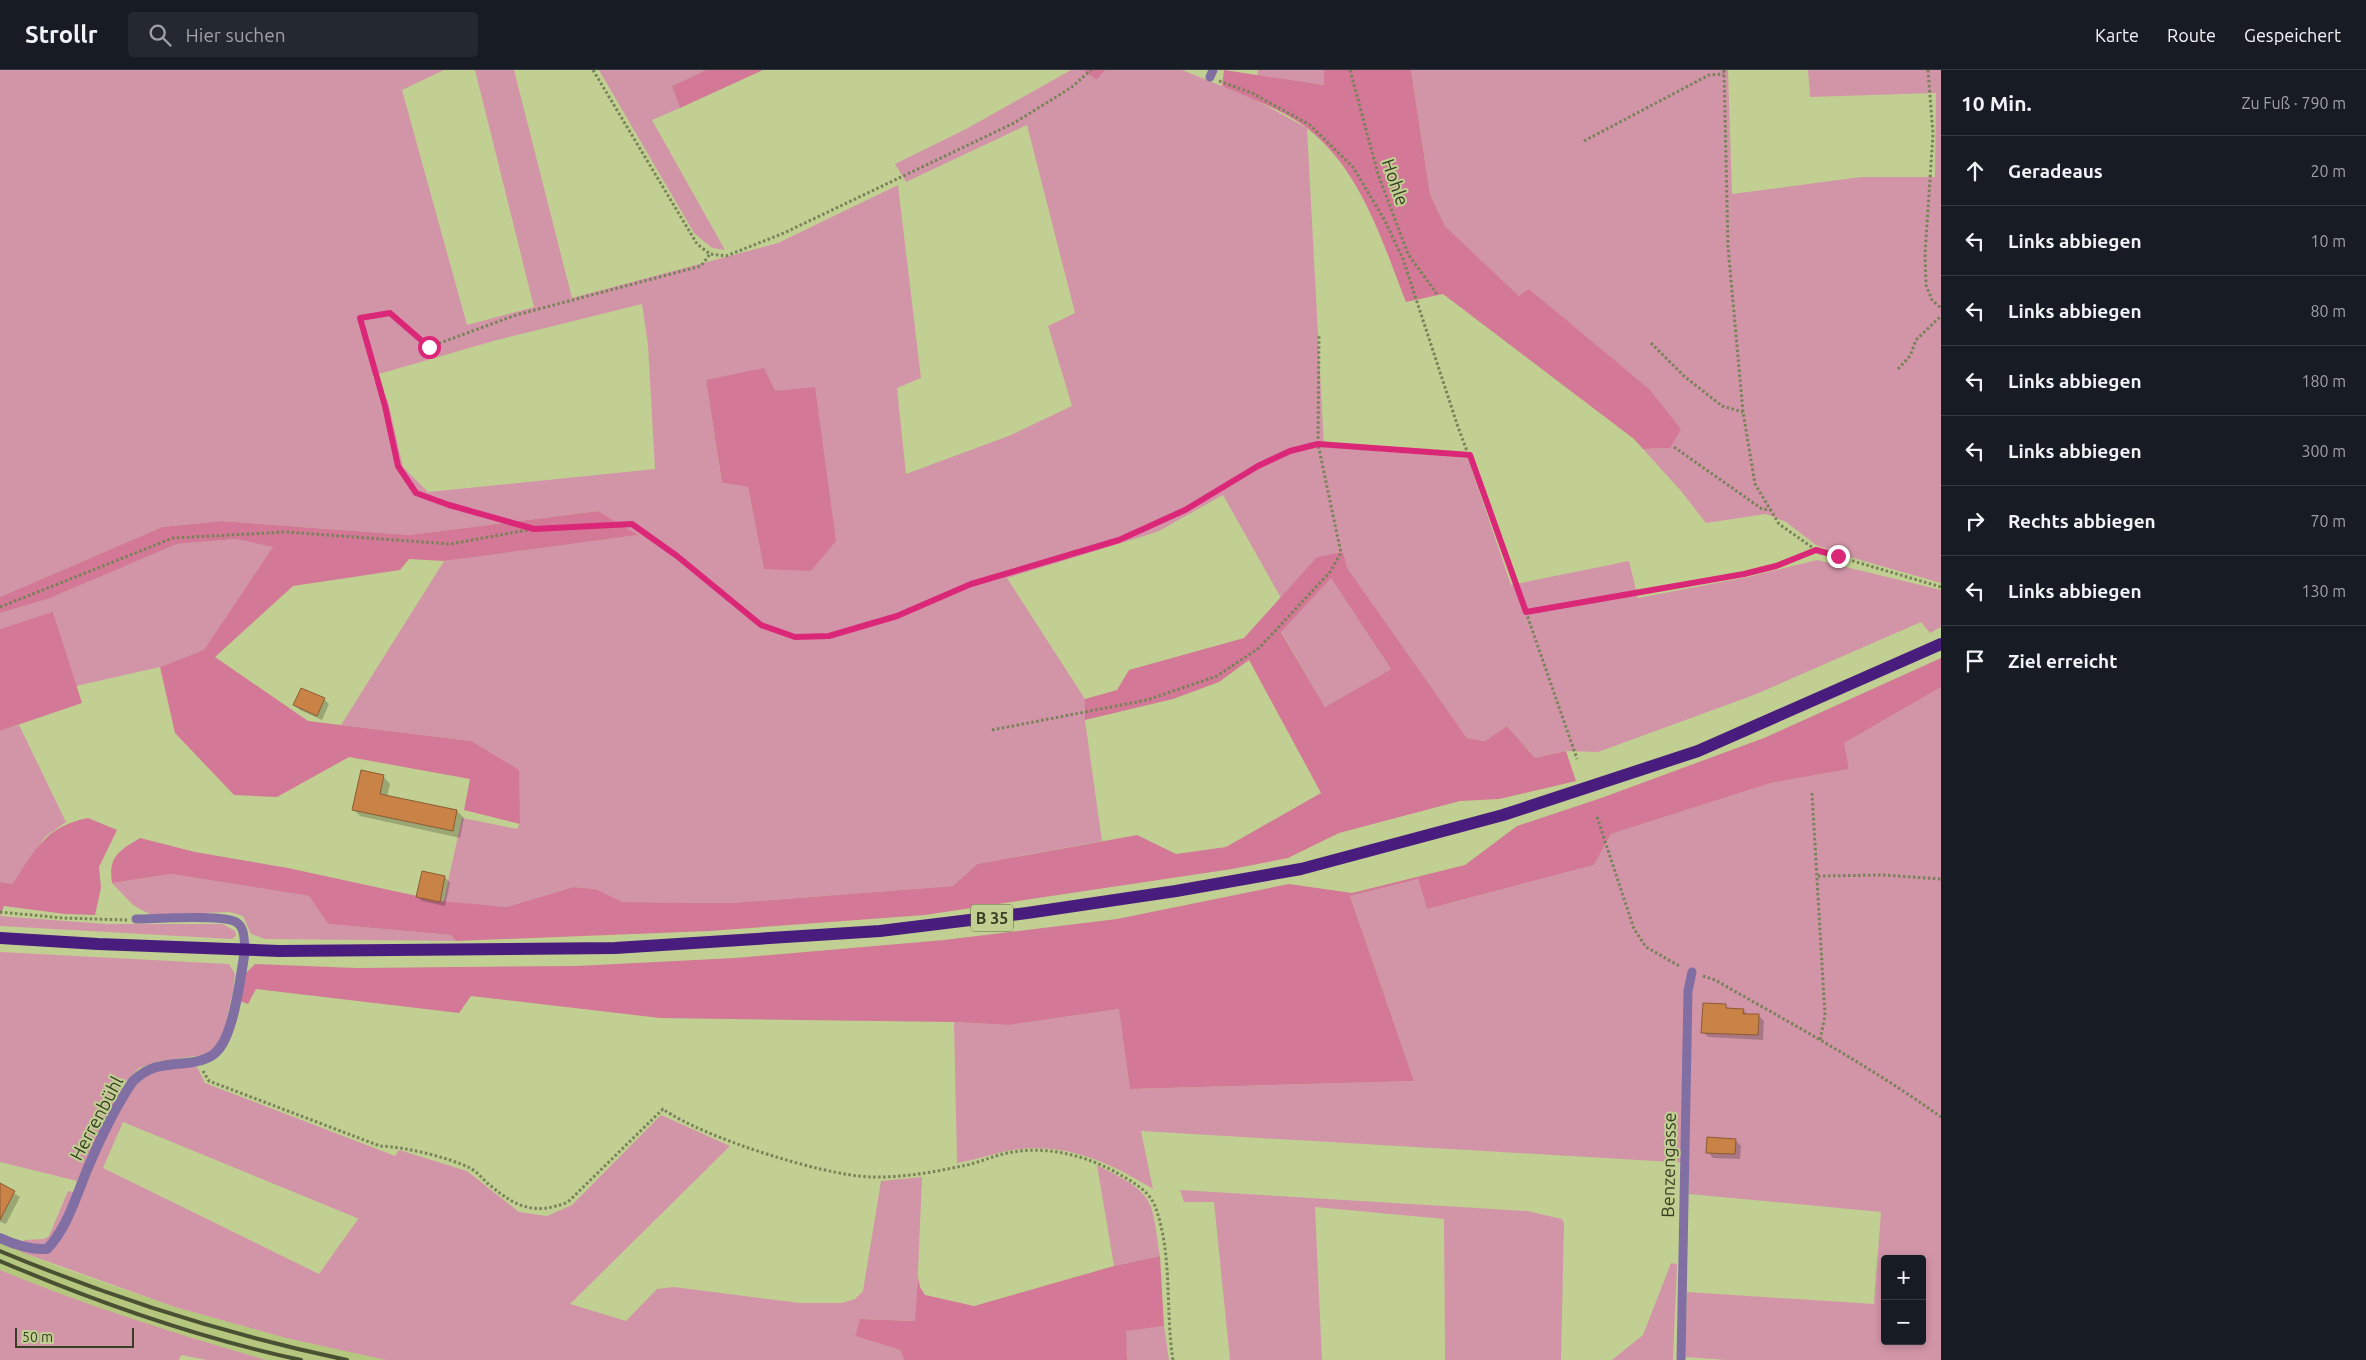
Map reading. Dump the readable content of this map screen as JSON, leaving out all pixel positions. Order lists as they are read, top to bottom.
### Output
{
  "streets": {
    "main road": ["B 35"],
    "street": ["Herrenbühl"],
    "lane": ["Benzengasse"],
    "path": ["Hohle"]
  },
  "crossings": [
    ["B 35", "Herrenbühl"]
  ],
  "scale_bar": "50 m",
  "page": {
    "header": "Strollr",
    "search": "Hier suchen",
    "nav": ["Karte", "Route", "Gespeichert"],
    "heading": ["10 Min.", "Zu Fuß · 790 m"],
    "list": [
      ["Geradeaus", "20 m"],
      ["Links abbiegen", "10 m"],
      ["Links abbiegen", "80 m"],
      ["Links abbiegen", "180 m"],
      ["Links abbiegen", "300 m"],
      ["Rechts abbiegen", "70 m"],
      ["Links abbiegen", "130 m"],
      "Ziel erreicht"
    ],
    "map_buttons": ["+", "−"],
    "scale": "50 m"
  }
}
